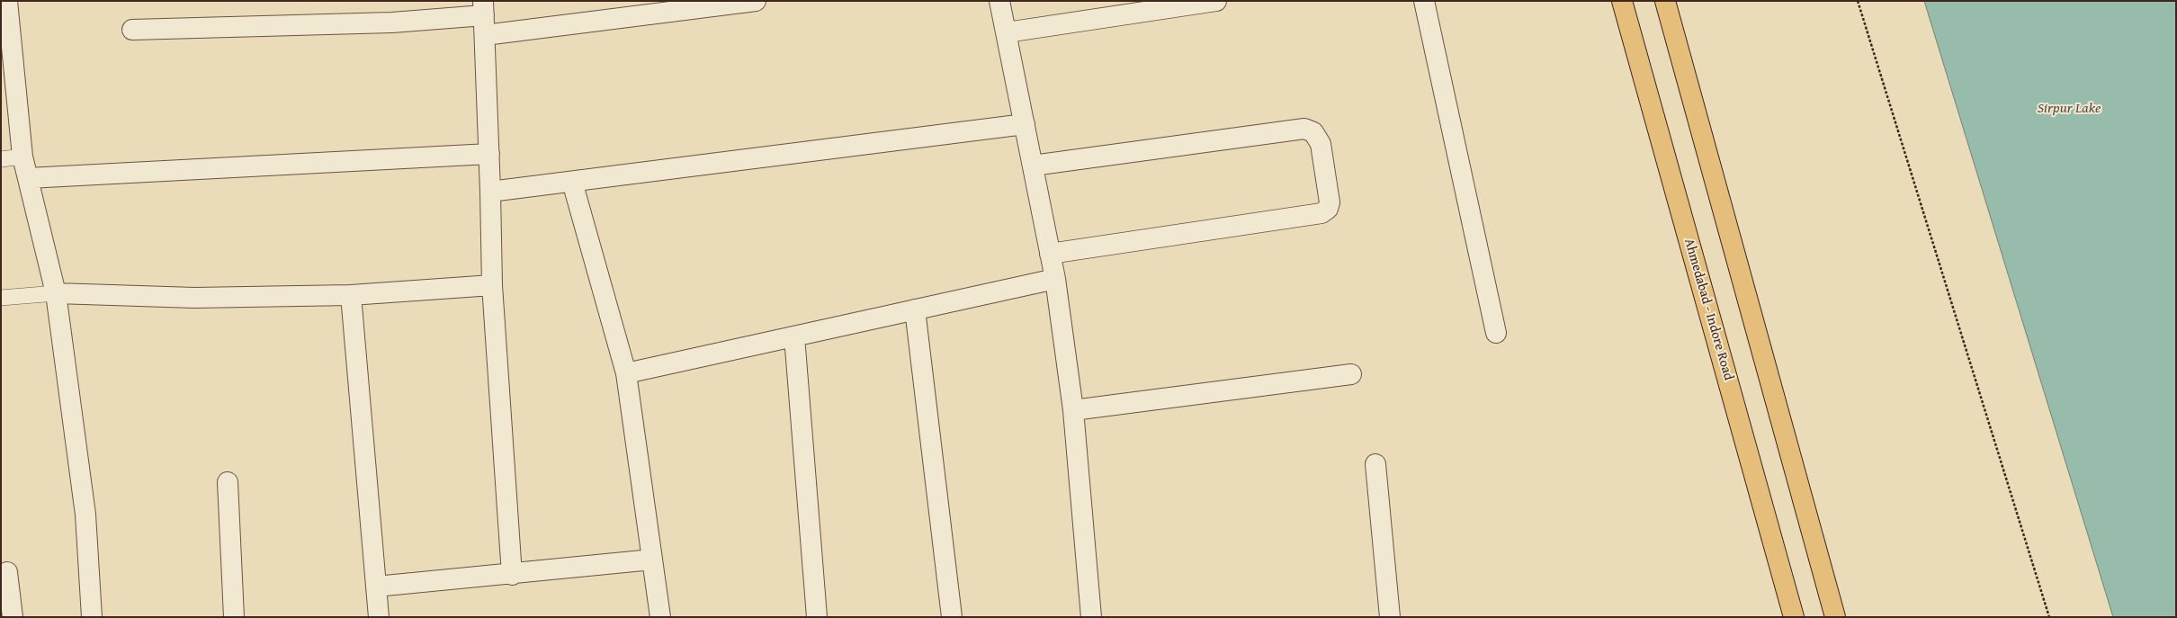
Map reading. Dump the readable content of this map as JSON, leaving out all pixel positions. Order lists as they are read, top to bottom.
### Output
{
  "streets": {
    "highway": ["Ahmedabad - Indore Road"]
  },
  "water": ["Sirpur Lake"]
}
